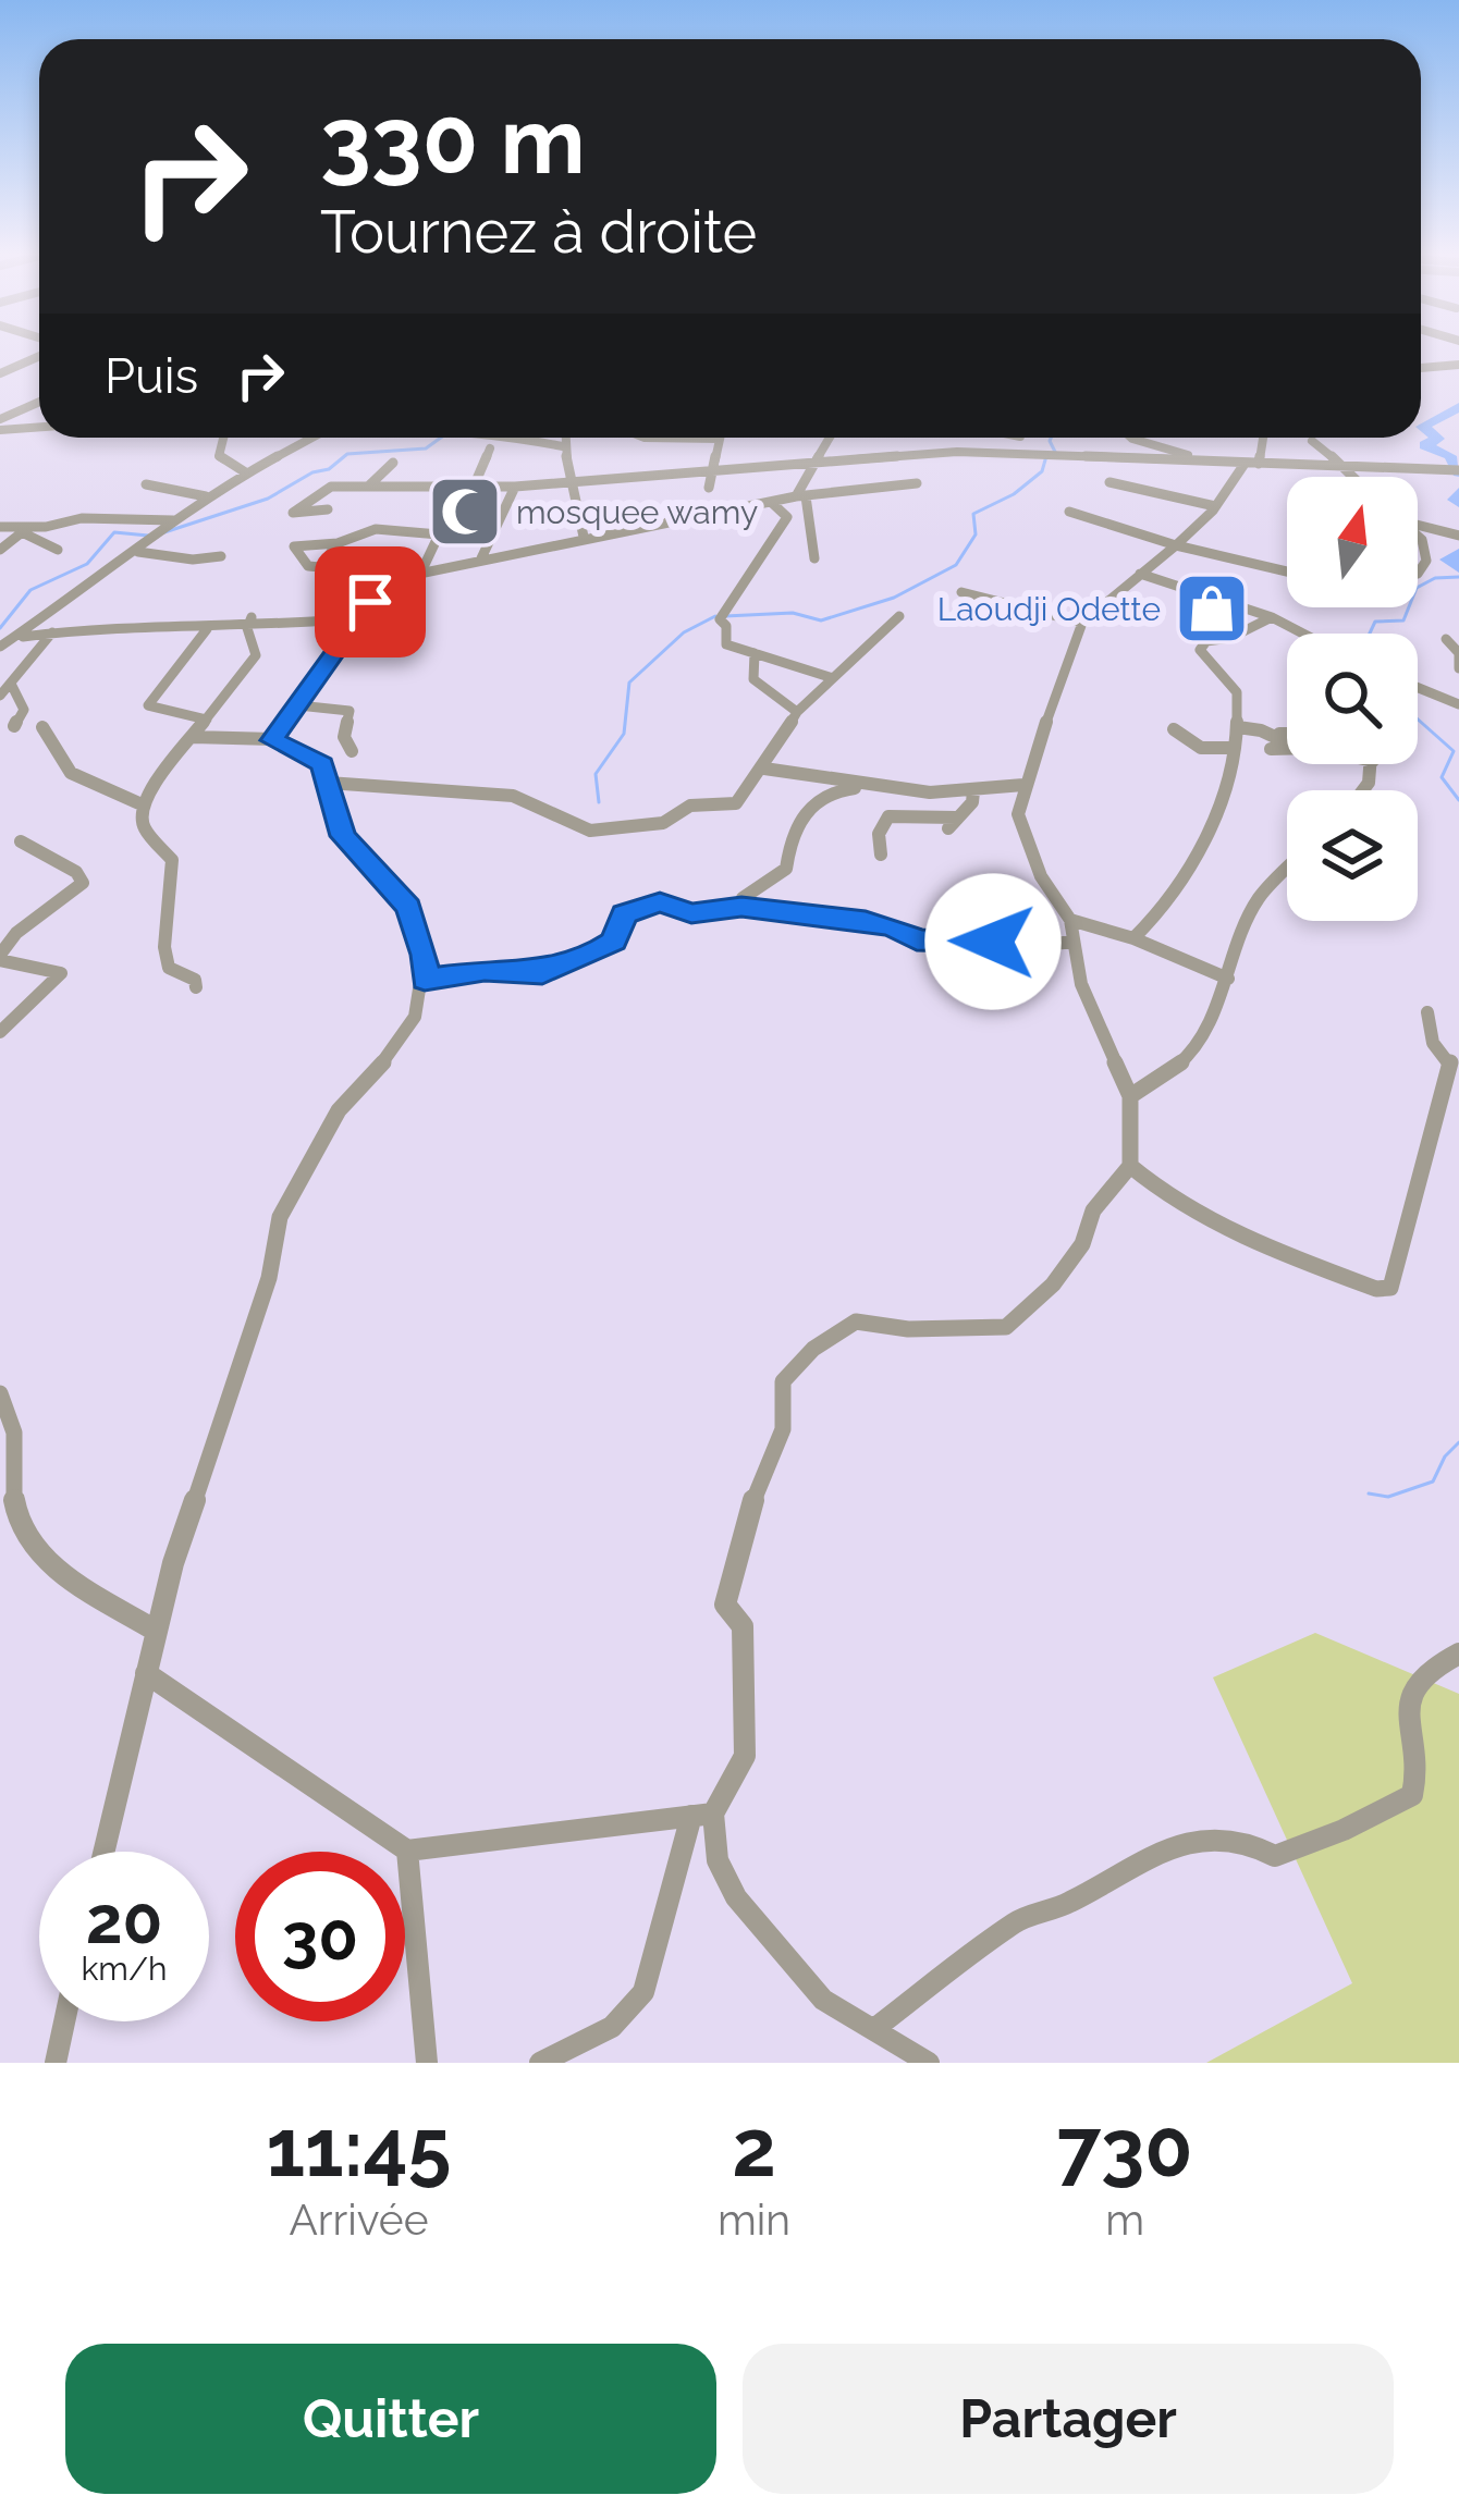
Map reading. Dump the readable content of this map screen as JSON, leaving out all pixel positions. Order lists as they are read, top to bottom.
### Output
{
  "places": {
    "mosque": ["mosquee wamy"],
    "shop": ["Laoudji Odette"]
  },
  "north": "top",
  "page": {
    "turn": ["330 m", "Tournez à droite"],
    "then": "Puis",
    "speed": "20 km/h",
    "limit": "30",
    "eta": [
      "11:45",
      "Arrivée",
      "2",
      "min",
      "730",
      "m"
    ],
    "buttons": ["Quitter", "Partager"]
  }
}
